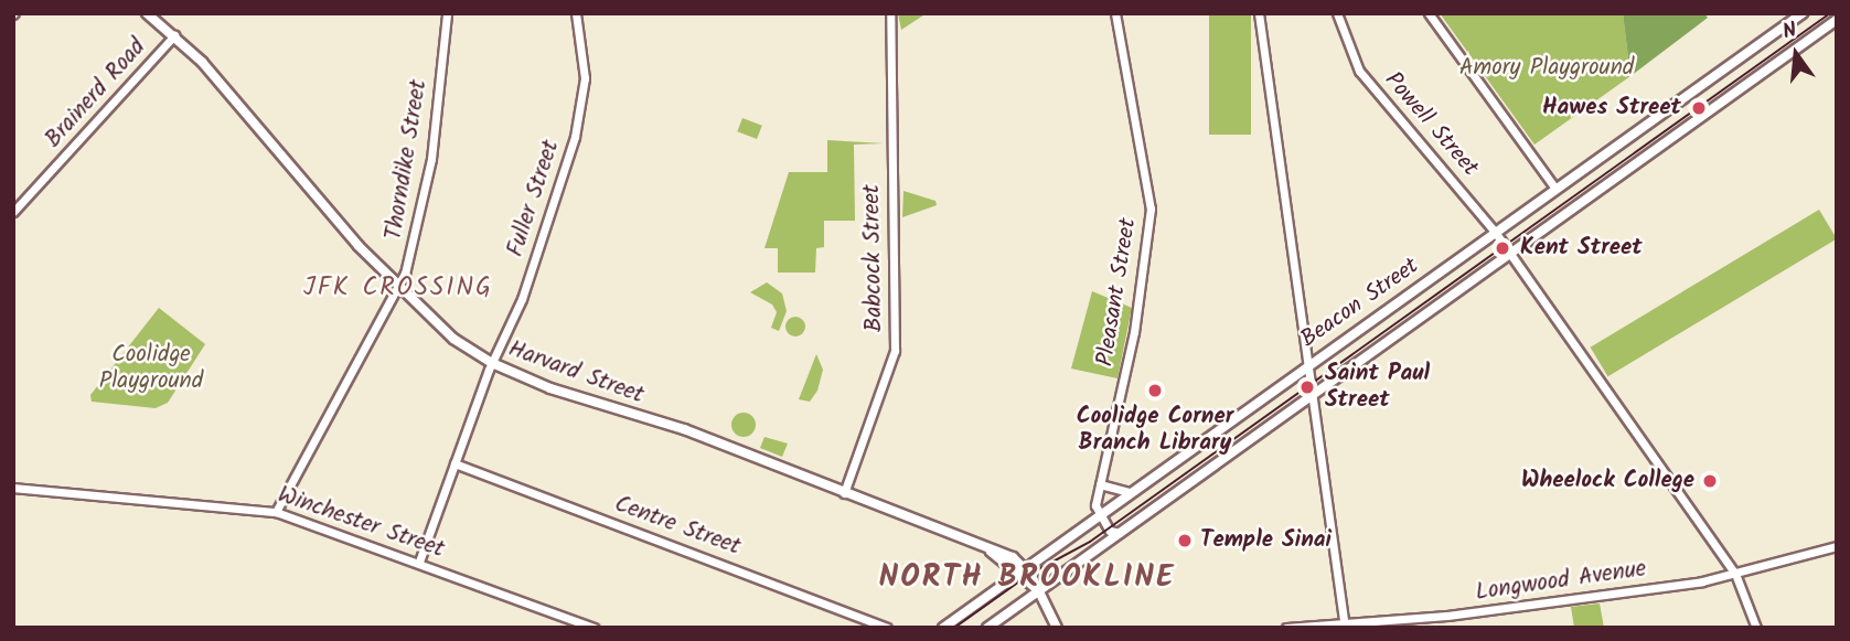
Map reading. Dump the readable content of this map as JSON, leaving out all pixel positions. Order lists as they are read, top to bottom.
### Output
{
  "streets": {
    "main road": ["Beacon Street", "Harvard Street"],
    "street": [
      "Brainerd Road",
      "Powell Street",
      "Thorndike Street",
      "Fuller Street",
      "Babcock Street",
      "Pleasant Street",
      "Winchester Street",
      "Centre Street",
      "Longwood Avenue"
    ]
  },
  "crossings": [
    ["Brainerd Road", "Harvard Street"],
    ["Powell Street", "Beacon Street"],
    ["Thorndike Street", "Harvard Street"],
    ["Thorndike Street", "Winchester Street"],
    ["Fuller Street", "Harvard Street"],
    ["Fuller Street", "Winchester Street"],
    ["Fuller Street", "Centre Street"],
    ["Babcock Street", "Harvard Street"],
    ["Pleasant Street", "Beacon Street"],
    ["Beacon Street", "Harvard Street"]
  ],
  "districts": ["JFK CROSSING", "NORTH BROOKLINE"],
  "parks": ["Amory Playground", "Coolidge Playground"],
  "places": [
    "Hawes Street",
    "Kent Street",
    "Saint Paul Street",
    "Coolidge Corner Branch Library",
    "Wheelock College",
    "Temple Sinai"
  ],
  "north": "top"
}
